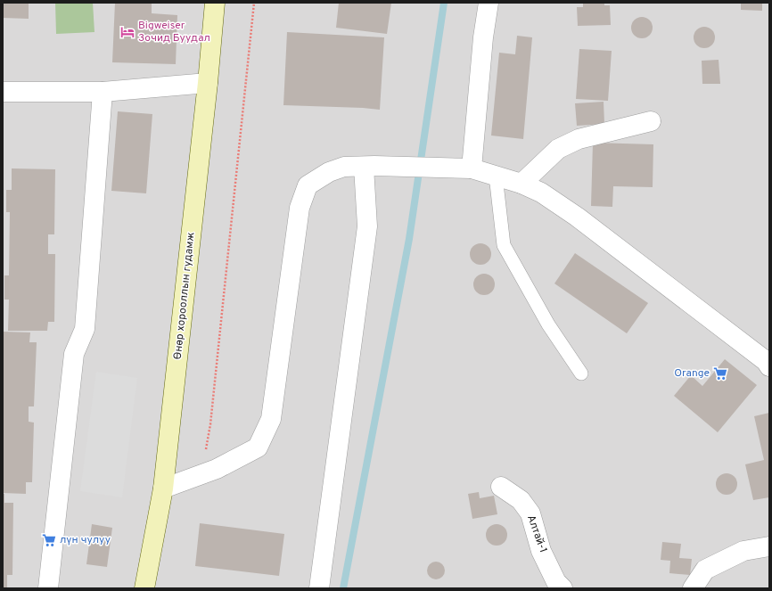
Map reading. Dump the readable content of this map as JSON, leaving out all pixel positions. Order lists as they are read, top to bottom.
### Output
{
  "streets": {
    "main road": ["Өнөр хорооллын гудамж"],
    "street": ["Алтай-1"]
  },
  "places": {
    "hotel": ["Bigweiser 3очид Буудал"],
    "supermarket": ["Orange", "лүн чулуу"]
  }
}
